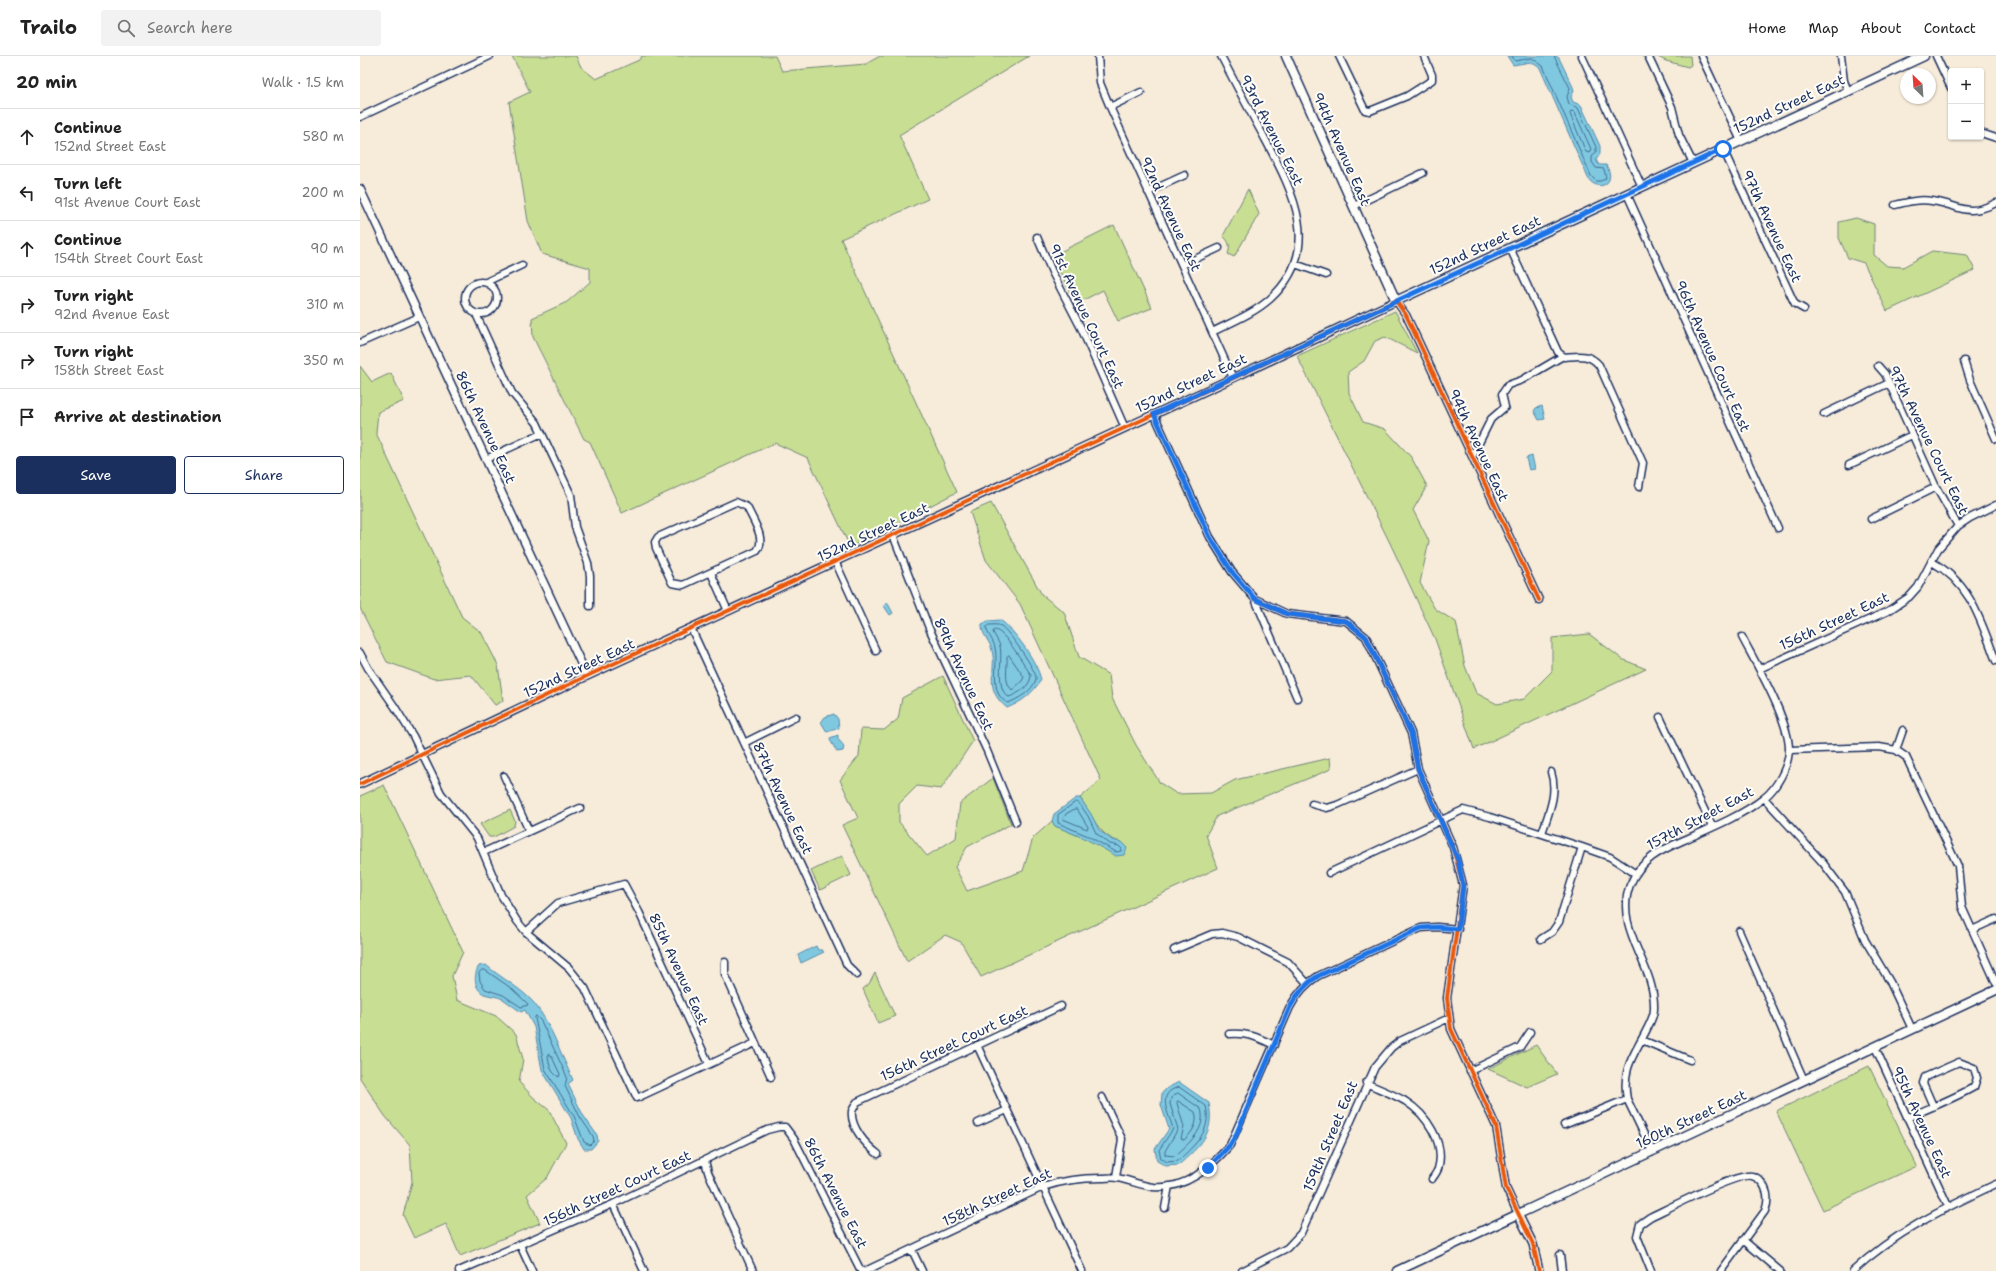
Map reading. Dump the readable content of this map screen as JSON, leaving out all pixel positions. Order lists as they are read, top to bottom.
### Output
{
  "streets": {
    "main road": ["152nd Street East", "94th Avenue East", "160th Street East"],
    "street": [
      "93rd Avenue East",
      "92nd Avenue East",
      "97th Avenue East",
      "91st Avenue Court East",
      "96th Avenue Court East",
      "86th Avenue East",
      "97th Avenue Court East",
      "156th Street East",
      "89th Avenue East",
      "87th Avenue East",
      "157th Street East",
      "85th Avenue East",
      "156th Street Court East",
      "95th Avenue East",
      "159th Street East",
      "158th Street East"
    ]
  },
  "crossings": [
    ["152nd Street East", "94th Avenue East"],
    ["152nd Street East", "92nd Avenue East"],
    ["152nd Street East", "97th Avenue East"],
    ["152nd Street East", "91st Avenue Court East"],
    ["152nd Street East", "96th Avenue Court East"],
    ["152nd Street East", "86th Avenue East"],
    ["152nd Street East", "89th Avenue East"],
    ["152nd Street East", "87th Avenue East"],
    ["86th Avenue East", "156th Street Court East"],
    ["97th Avenue Court East", "156th Street East"],
    ["160th Street East", "95th Avenue East"]
  ],
  "north": "top left",
  "page": {
    "header": "Trailo",
    "search": "Search here",
    "nav": [
      "Home",
      "Map",
      "About",
      "Contact"
    ],
    "heading": ["20 min", "Walk · 1.5 km"],
    "map_buttons": ["+", "−"],
    "list": [
      ["Continue", "152nd Street East", "580 m"],
      ["Turn left", "91st Avenue Court East", "200 m"],
      ["Continue", "154th Street Court East", "90 m"],
      ["Turn right", "92nd Avenue East", "310 m"],
      ["Turn right", "158th Street East", "350 m"],
      "Arrive at destination"
    ],
    "buttons": ["Save", "Share"]
  }
}
